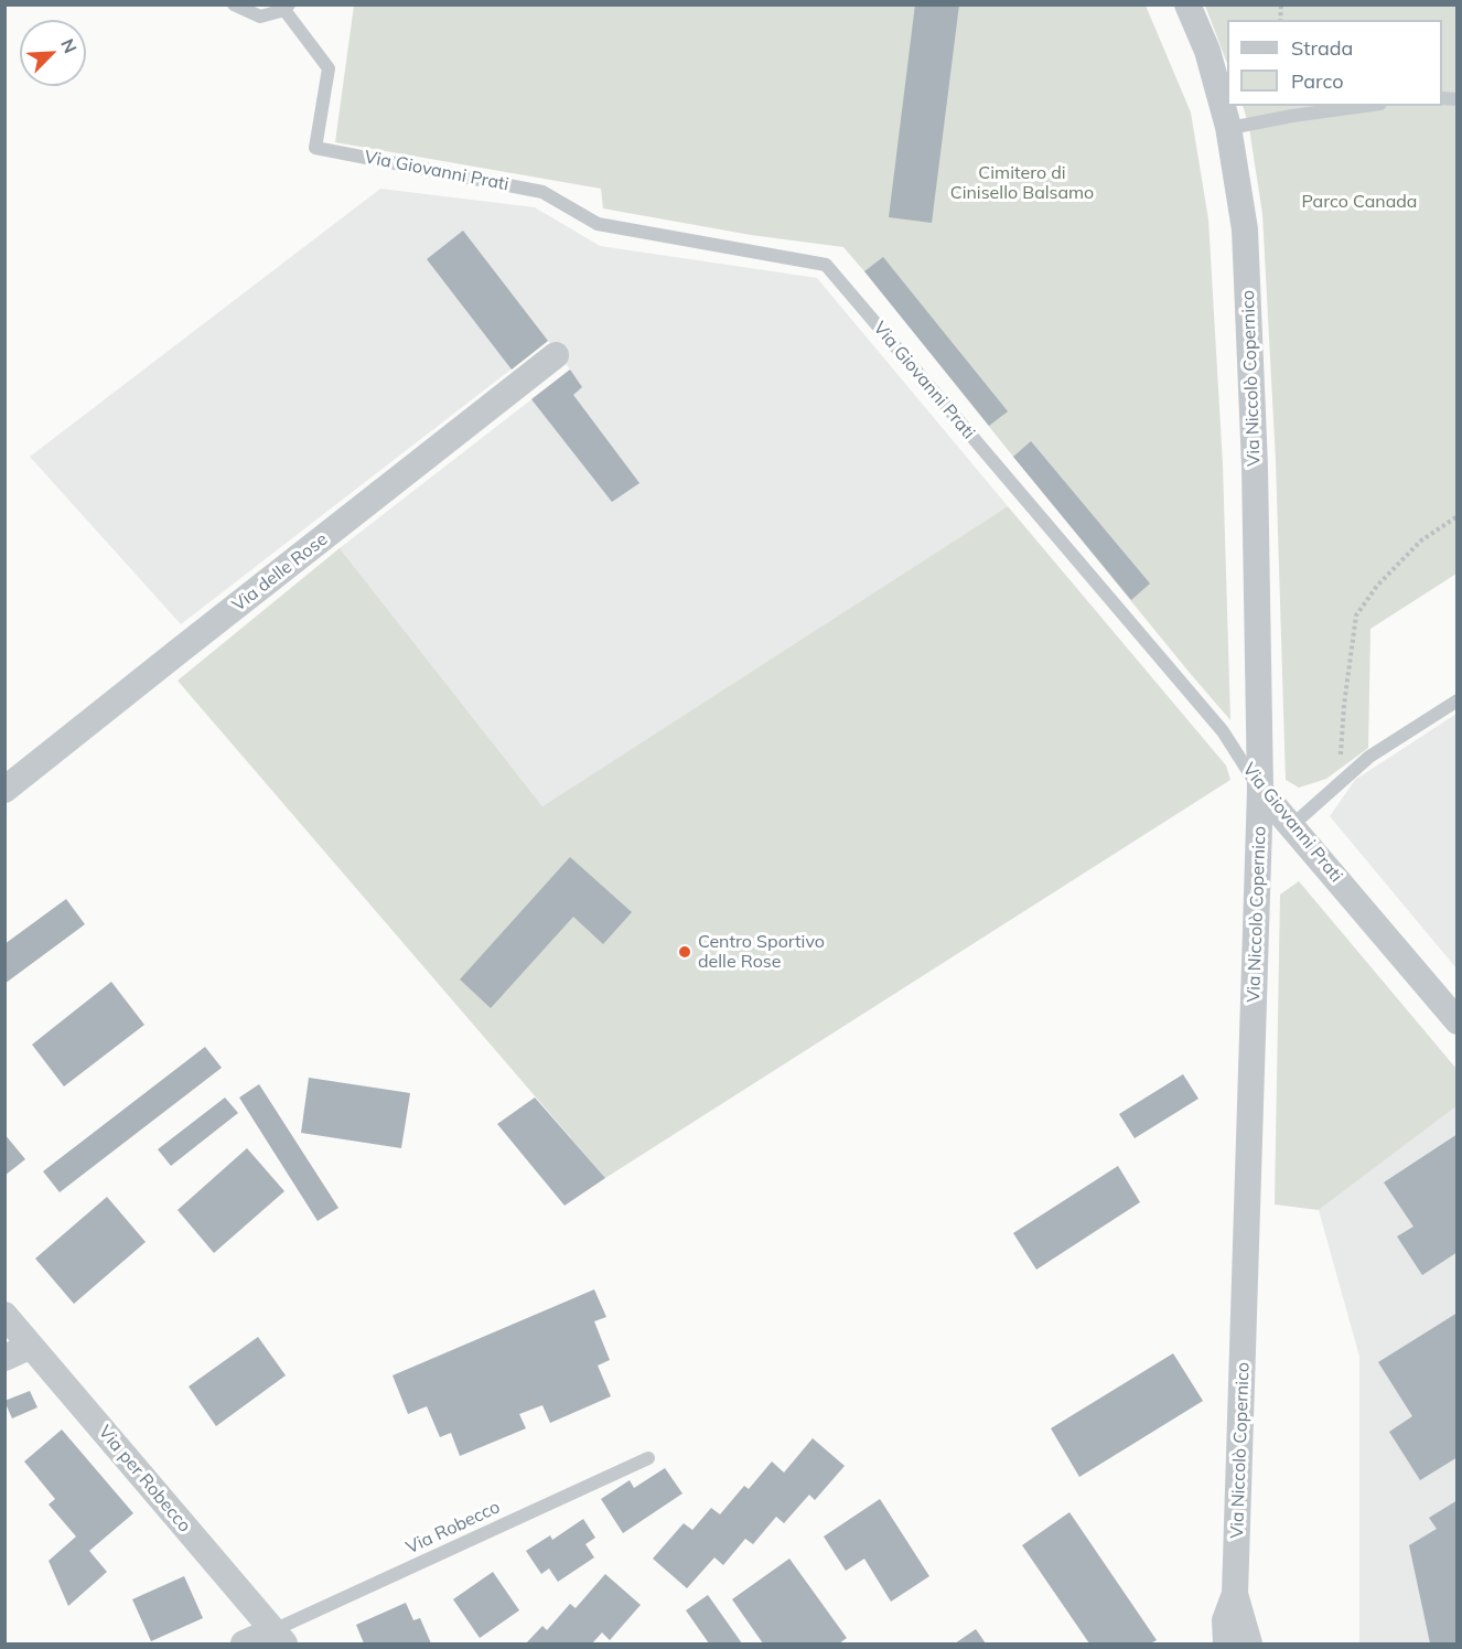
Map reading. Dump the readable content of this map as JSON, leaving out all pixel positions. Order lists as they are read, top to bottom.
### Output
{
  "streets": {
    "street": [
      "Via Giovanni Prati",
      "Via Niccolò Copernico",
      "Via delle Rose",
      "Via per Robecco"
    ],
    "lane": ["Via Robecco"]
  },
  "crossings": [
    ["Via Giovanni Prati", "Via Niccolò Copernico"],
    ["Via per Robecco", "Via Robecco"]
  ],
  "parks": ["Cimitero di Cinisello Balsamo", "Parco Canada"],
  "places": ["Centro Sportivo delle Rose"],
  "legend": ["Strada", "Parco"],
  "north": "top right"
}
